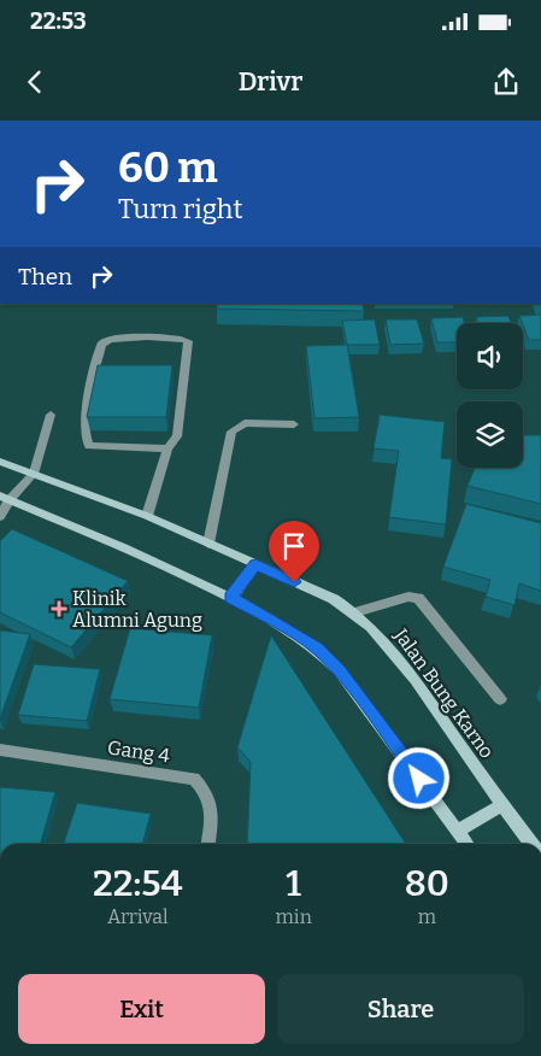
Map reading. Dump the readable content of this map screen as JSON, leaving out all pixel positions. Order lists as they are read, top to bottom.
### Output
{
  "streets": {
    "main road": ["Jalan Bung Karno"],
    "street": ["Gang 4"]
  },
  "places": {
    "health": ["Klinik Alumni Agung"]
  },
  "page": {
    "status": "22:53",
    "header": "Drivr",
    "turn": ["60 m", "Turn right"],
    "then": "Then",
    "eta": [
      "22:54",
      "Arrival",
      "1",
      "min",
      "80",
      "m"
    ],
    "buttons": ["Exit", "Share"]
  }
}
